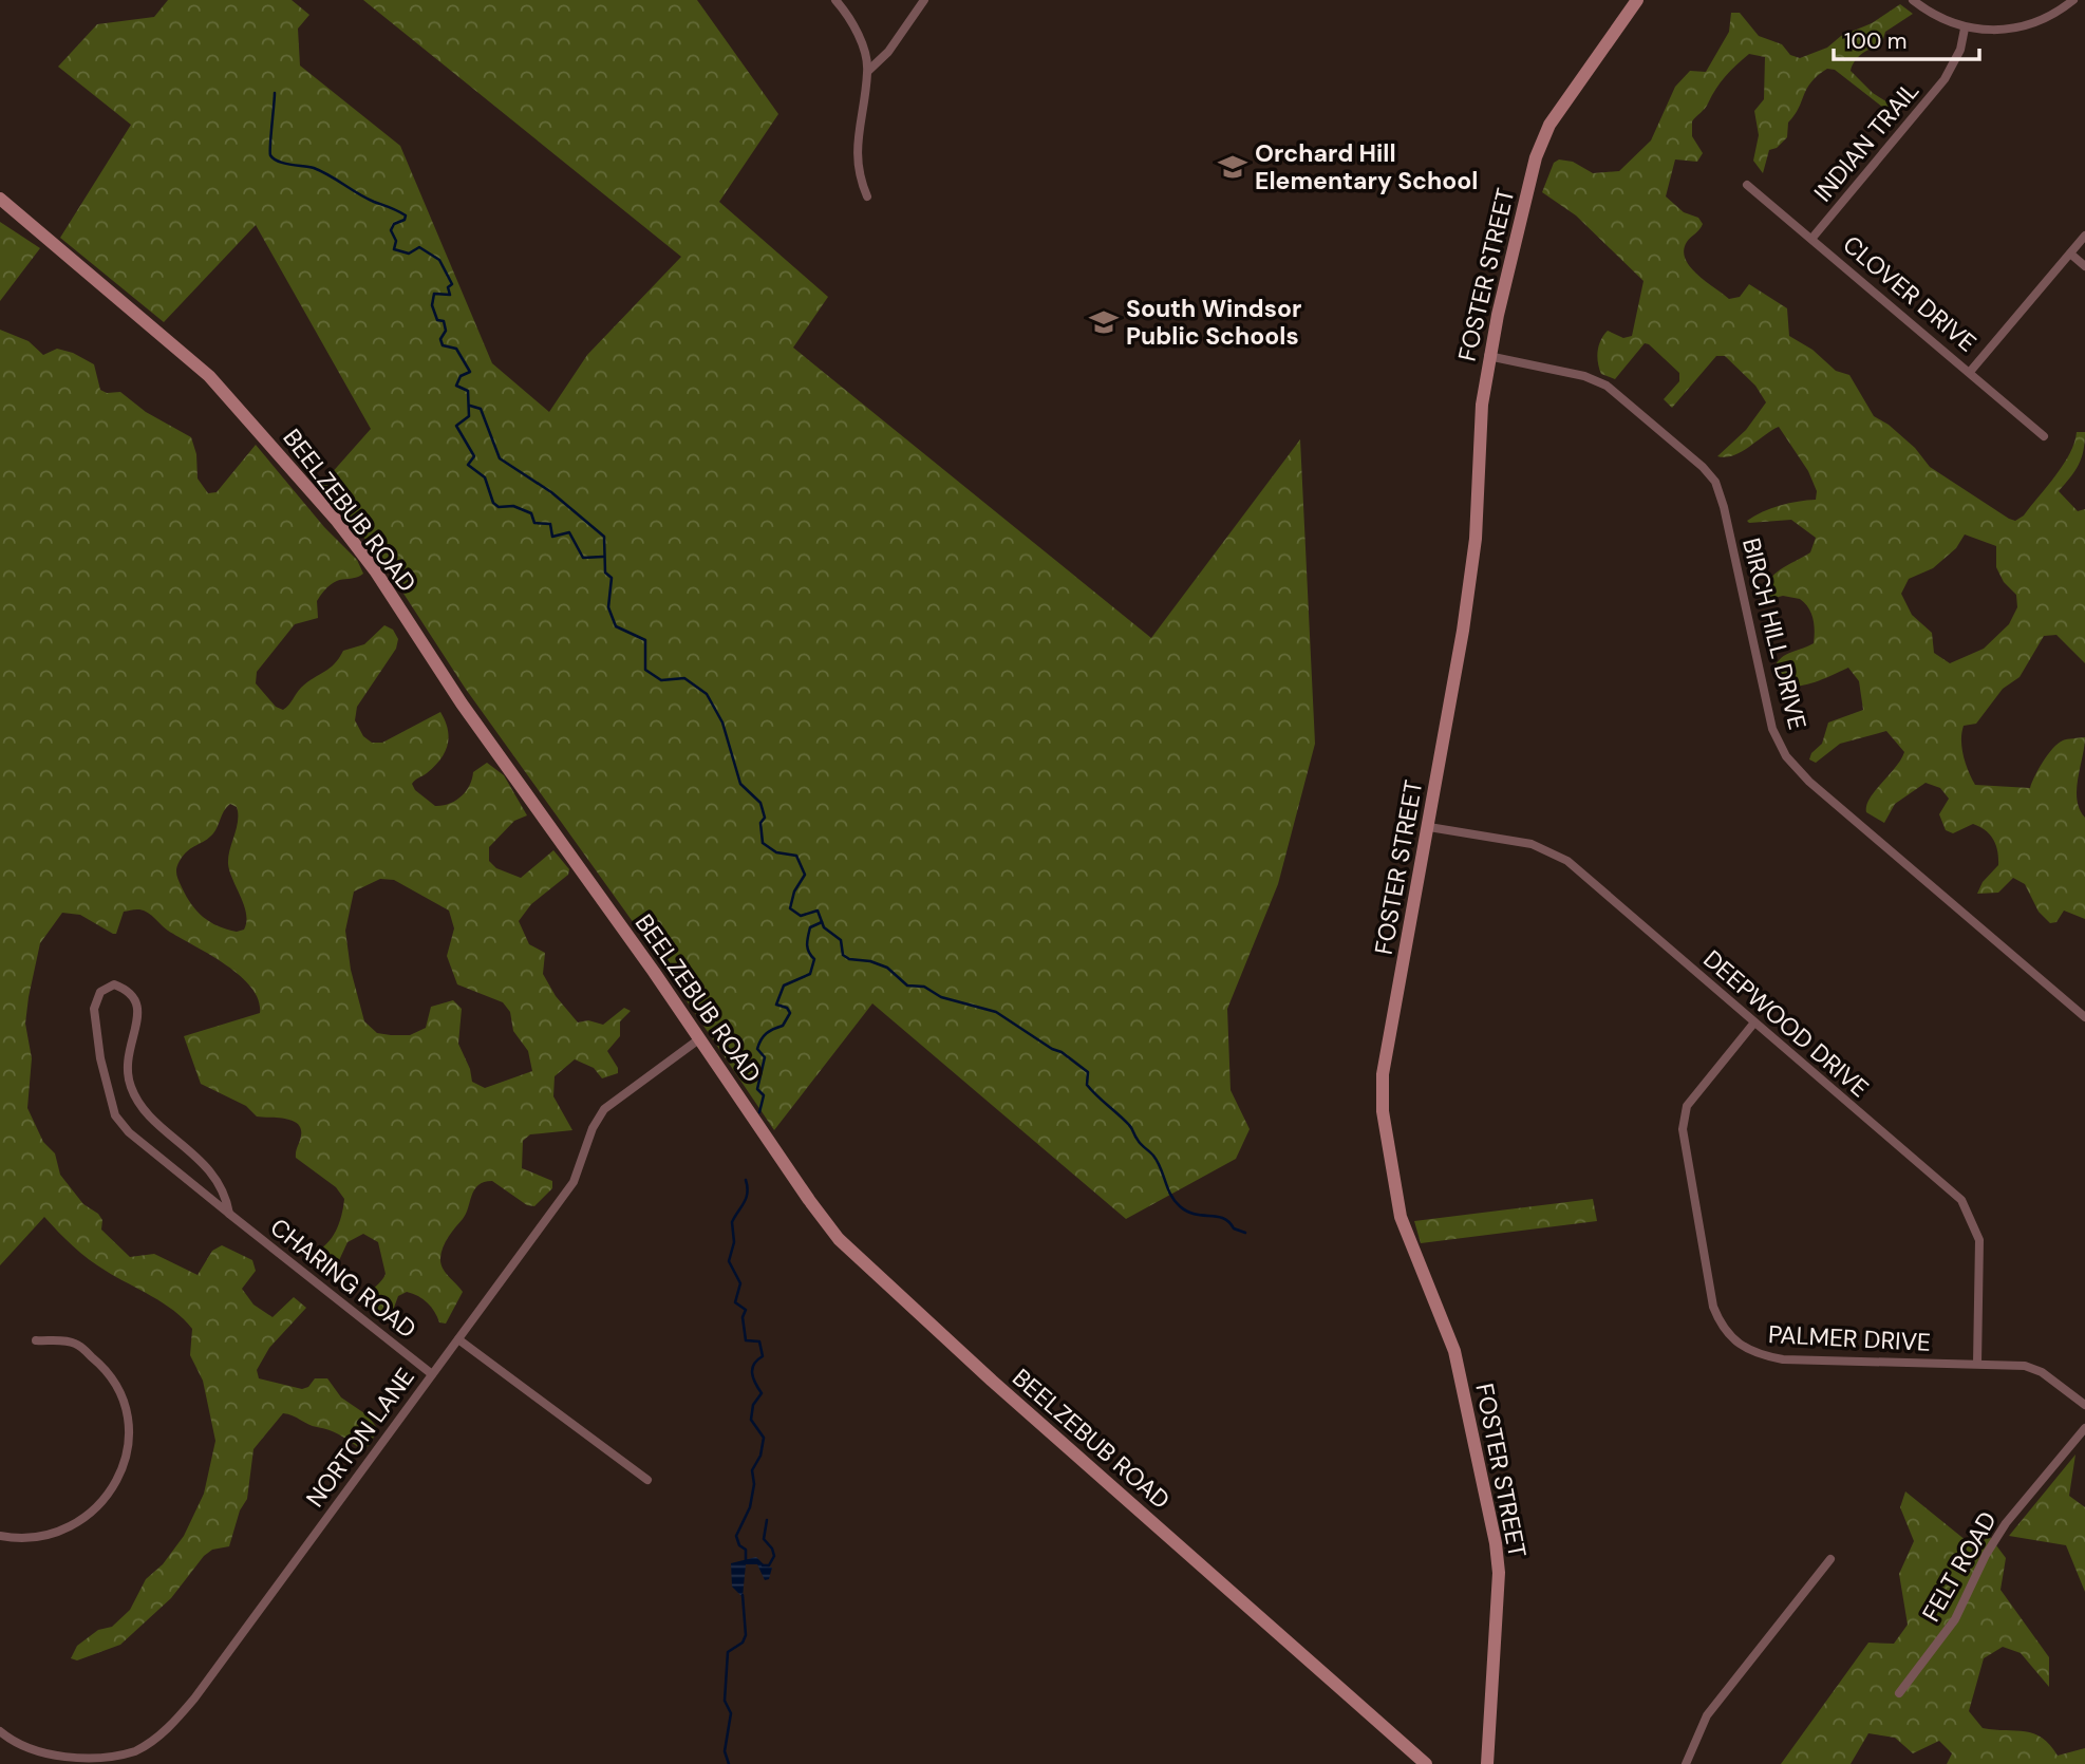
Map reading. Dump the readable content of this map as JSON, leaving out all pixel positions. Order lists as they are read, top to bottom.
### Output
{
  "streets": {
    "street": [
      "INDIAN TRAIL",
      "FOSTER STREET",
      "CLOVER DRIVE",
      "BEELZEBUB ROAD",
      "BIRCH HILL DRIVE",
      "DEEPWOOD DRIVE",
      "CHARING ROAD",
      "PALMER DRIVE",
      "NORTON LANE",
      "FELT ROAD"
    ]
  },
  "crossings": [
    ["INDIAN TRAIL", "CLOVER DRIVE"],
    ["FOSTER STREET", "BIRCH HILL DRIVE"],
    ["FOSTER STREET", "DEEPWOOD DRIVE"],
    ["BEELZEBUB ROAD", "NORTON LANE"],
    ["DEEPWOOD DRIVE", "PALMER DRIVE"],
    ["CHARING ROAD", "NORTON LANE"]
  ],
  "places": {
    "school or university": ["Orchard Hill Elementary School", "South Windsor Public Schools"]
  },
  "scale_bar": "100 m"
}
